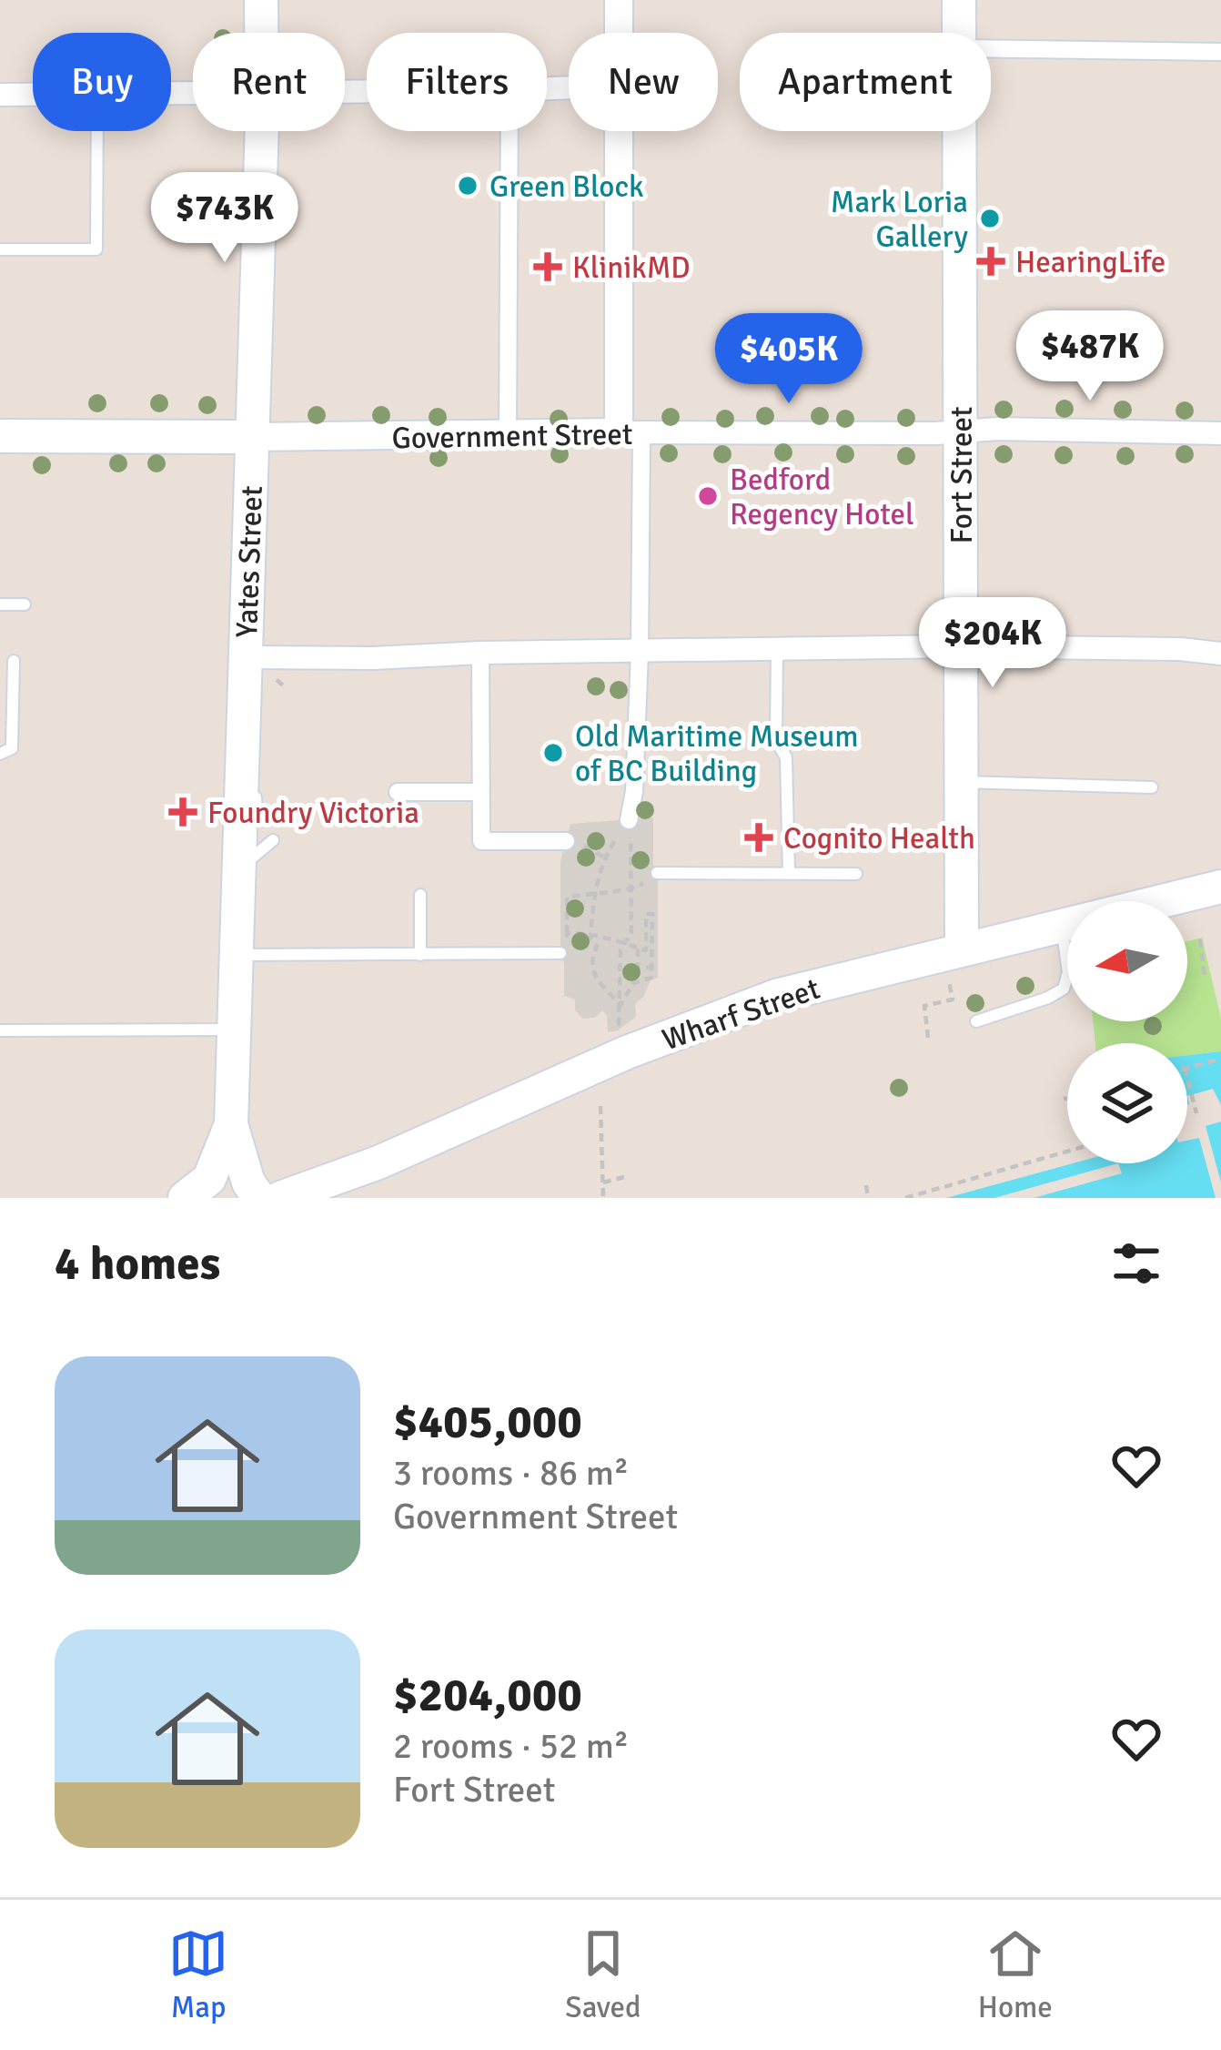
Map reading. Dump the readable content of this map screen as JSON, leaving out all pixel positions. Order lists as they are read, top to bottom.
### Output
{
  "streets": {
    "main road": [
      "Government Street",
      "Fort Street",
      "Yates Street",
      "Wharf Street"
    ]
  },
  "crossings": [
    ["Government Street", "Fort Street"],
    ["Government Street", "Yates Street"],
    ["Fort Street", "Wharf Street"]
  ],
  "places": {
    "other": [
      "Green Block",
      "Mark Loria Gallery",
      "Bedford Regency Hotel",
      "Old Maritime Museum of BC Building"
    ],
    "health": [
      "HearingLife",
      "KlinikMD",
      "Foundry Victoria",
      "Cognito Health"
    ]
  },
  "north": "left",
  "page": {
    "chip": [
      "Buy",
      "Rent",
      "Filters",
      "New",
      "Apartment"
    ],
    "price": [
      "$743K",
      "$487K",
      "$405K",
      "$204K"
    ],
    "heading": "4 homes",
    "list": [
      {
        "name": "$405,000",
        "note": "3 rooms · 86 m² · Government Street"
      },
      {
        "name": "$204,000",
        "note": "2 rooms · 52 m² · Fort Street"
      }
    ],
    "tabs": ["Map", "Saved", "Home"]
  }
}
